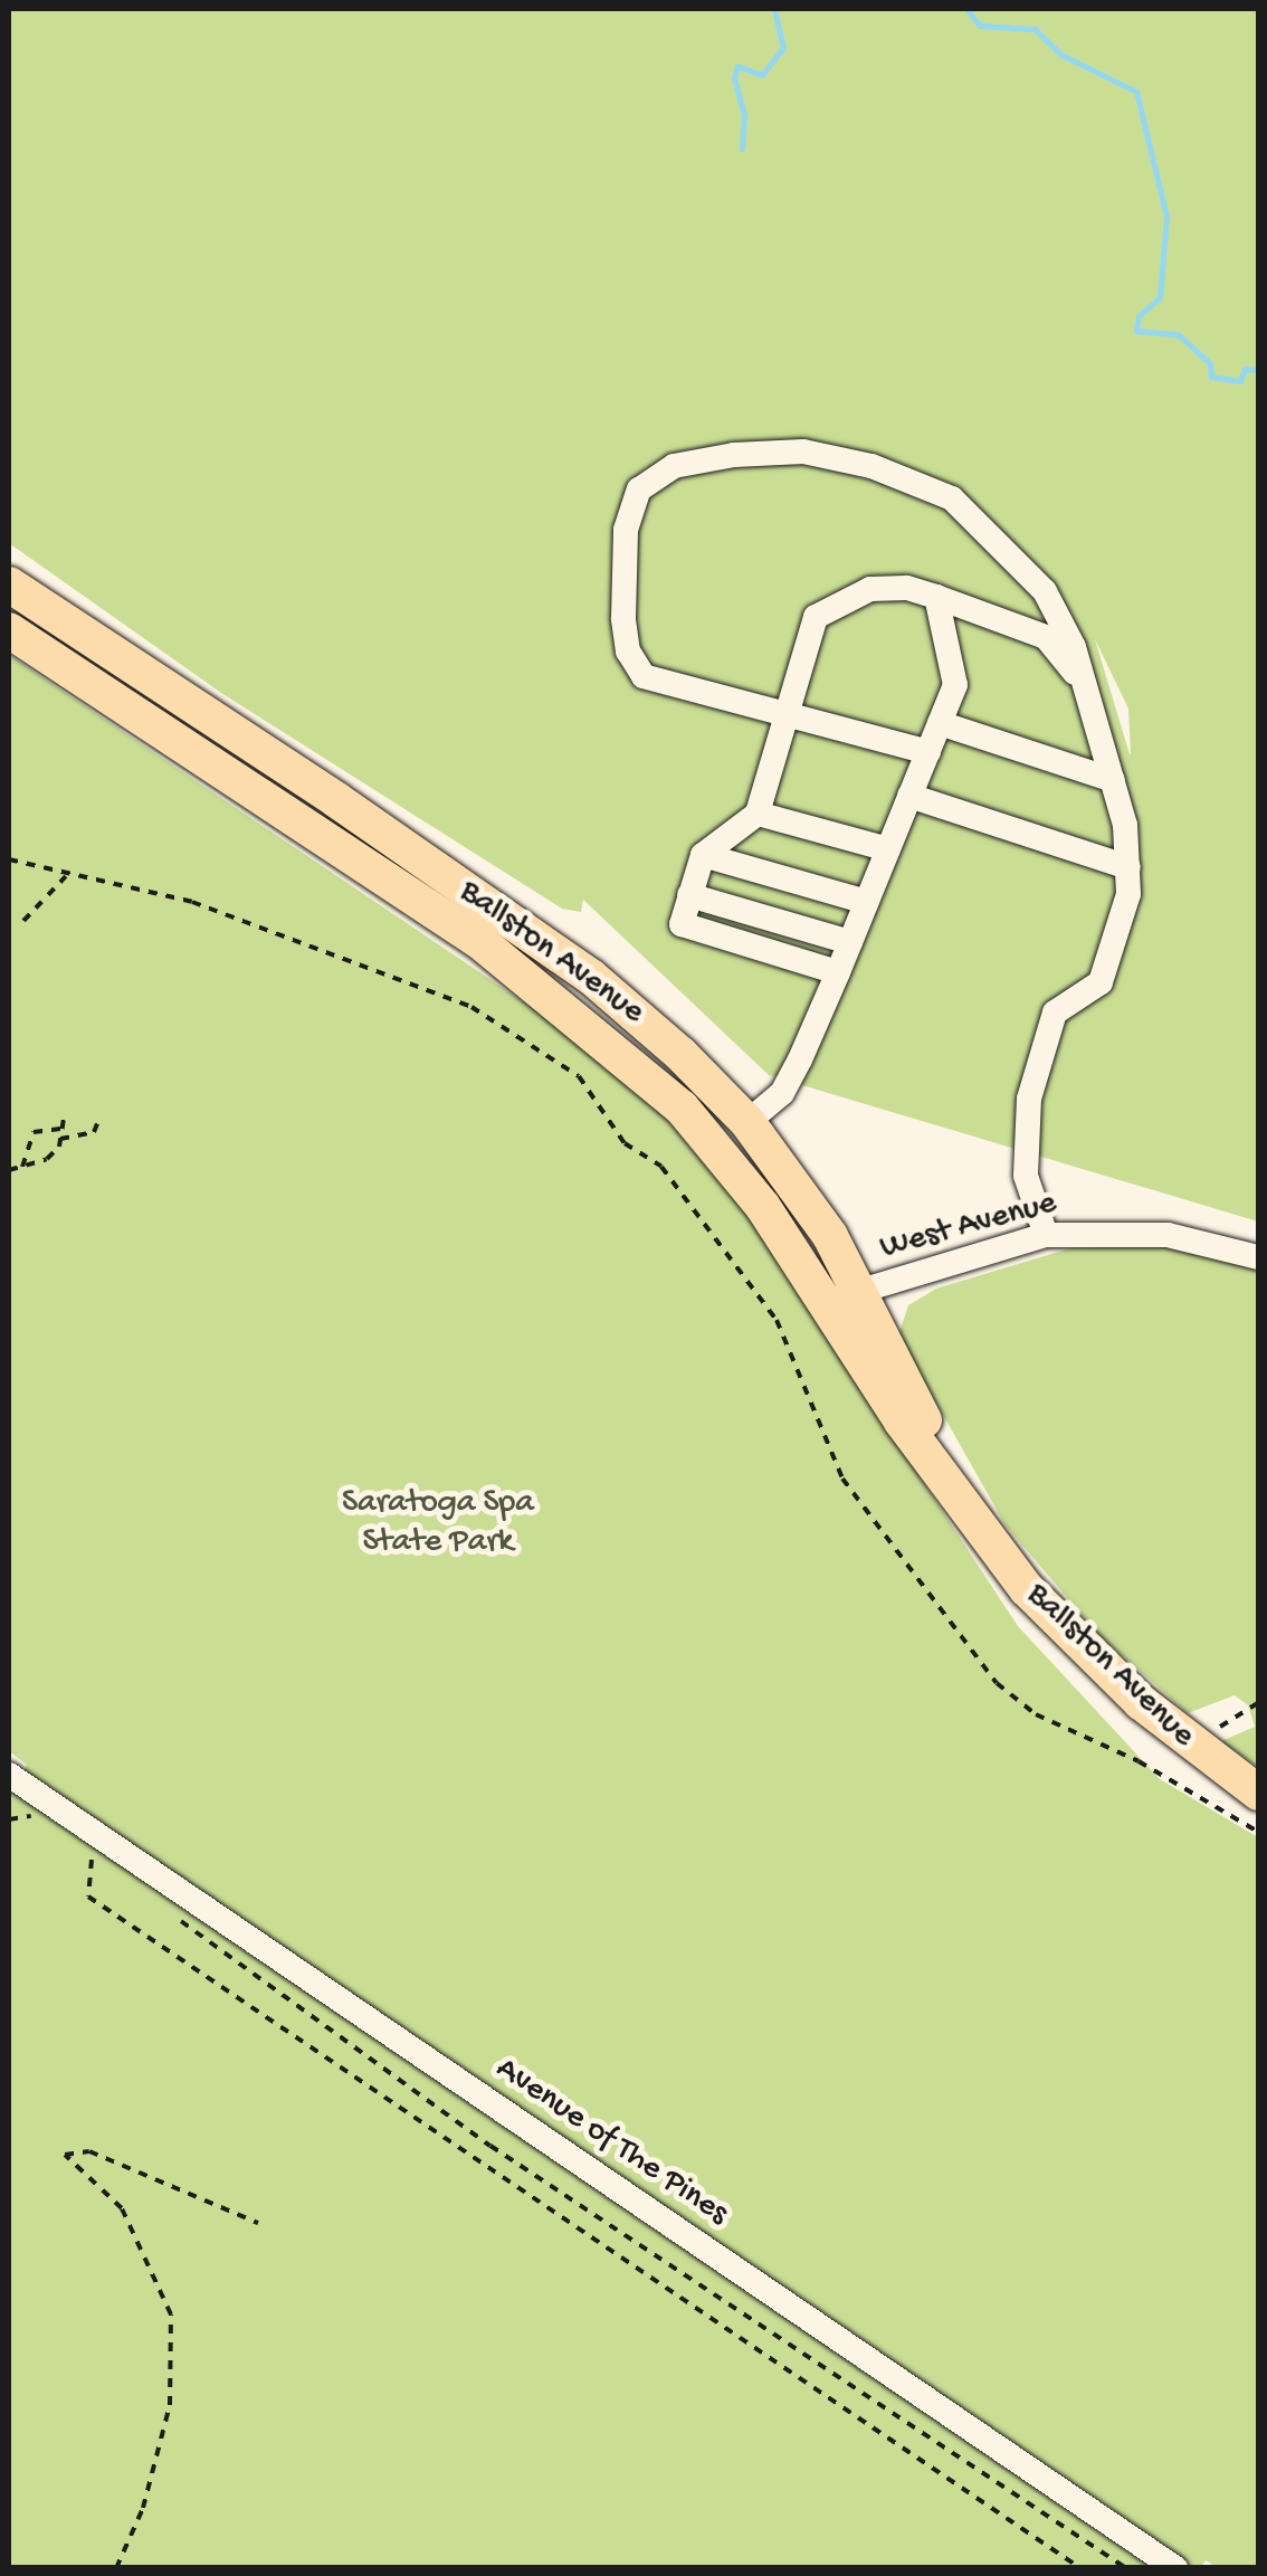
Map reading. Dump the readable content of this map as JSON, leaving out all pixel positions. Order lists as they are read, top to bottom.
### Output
{
  "streets": {
    "highway": ["Ballston Avenue"],
    "street": ["West Avenue", "Avenue of The Pines"]
  },
  "crossings": [
    ["Ballston Avenue", "West Avenue"]
  ],
  "parks": ["Saratoga Spa State Park"]
}
